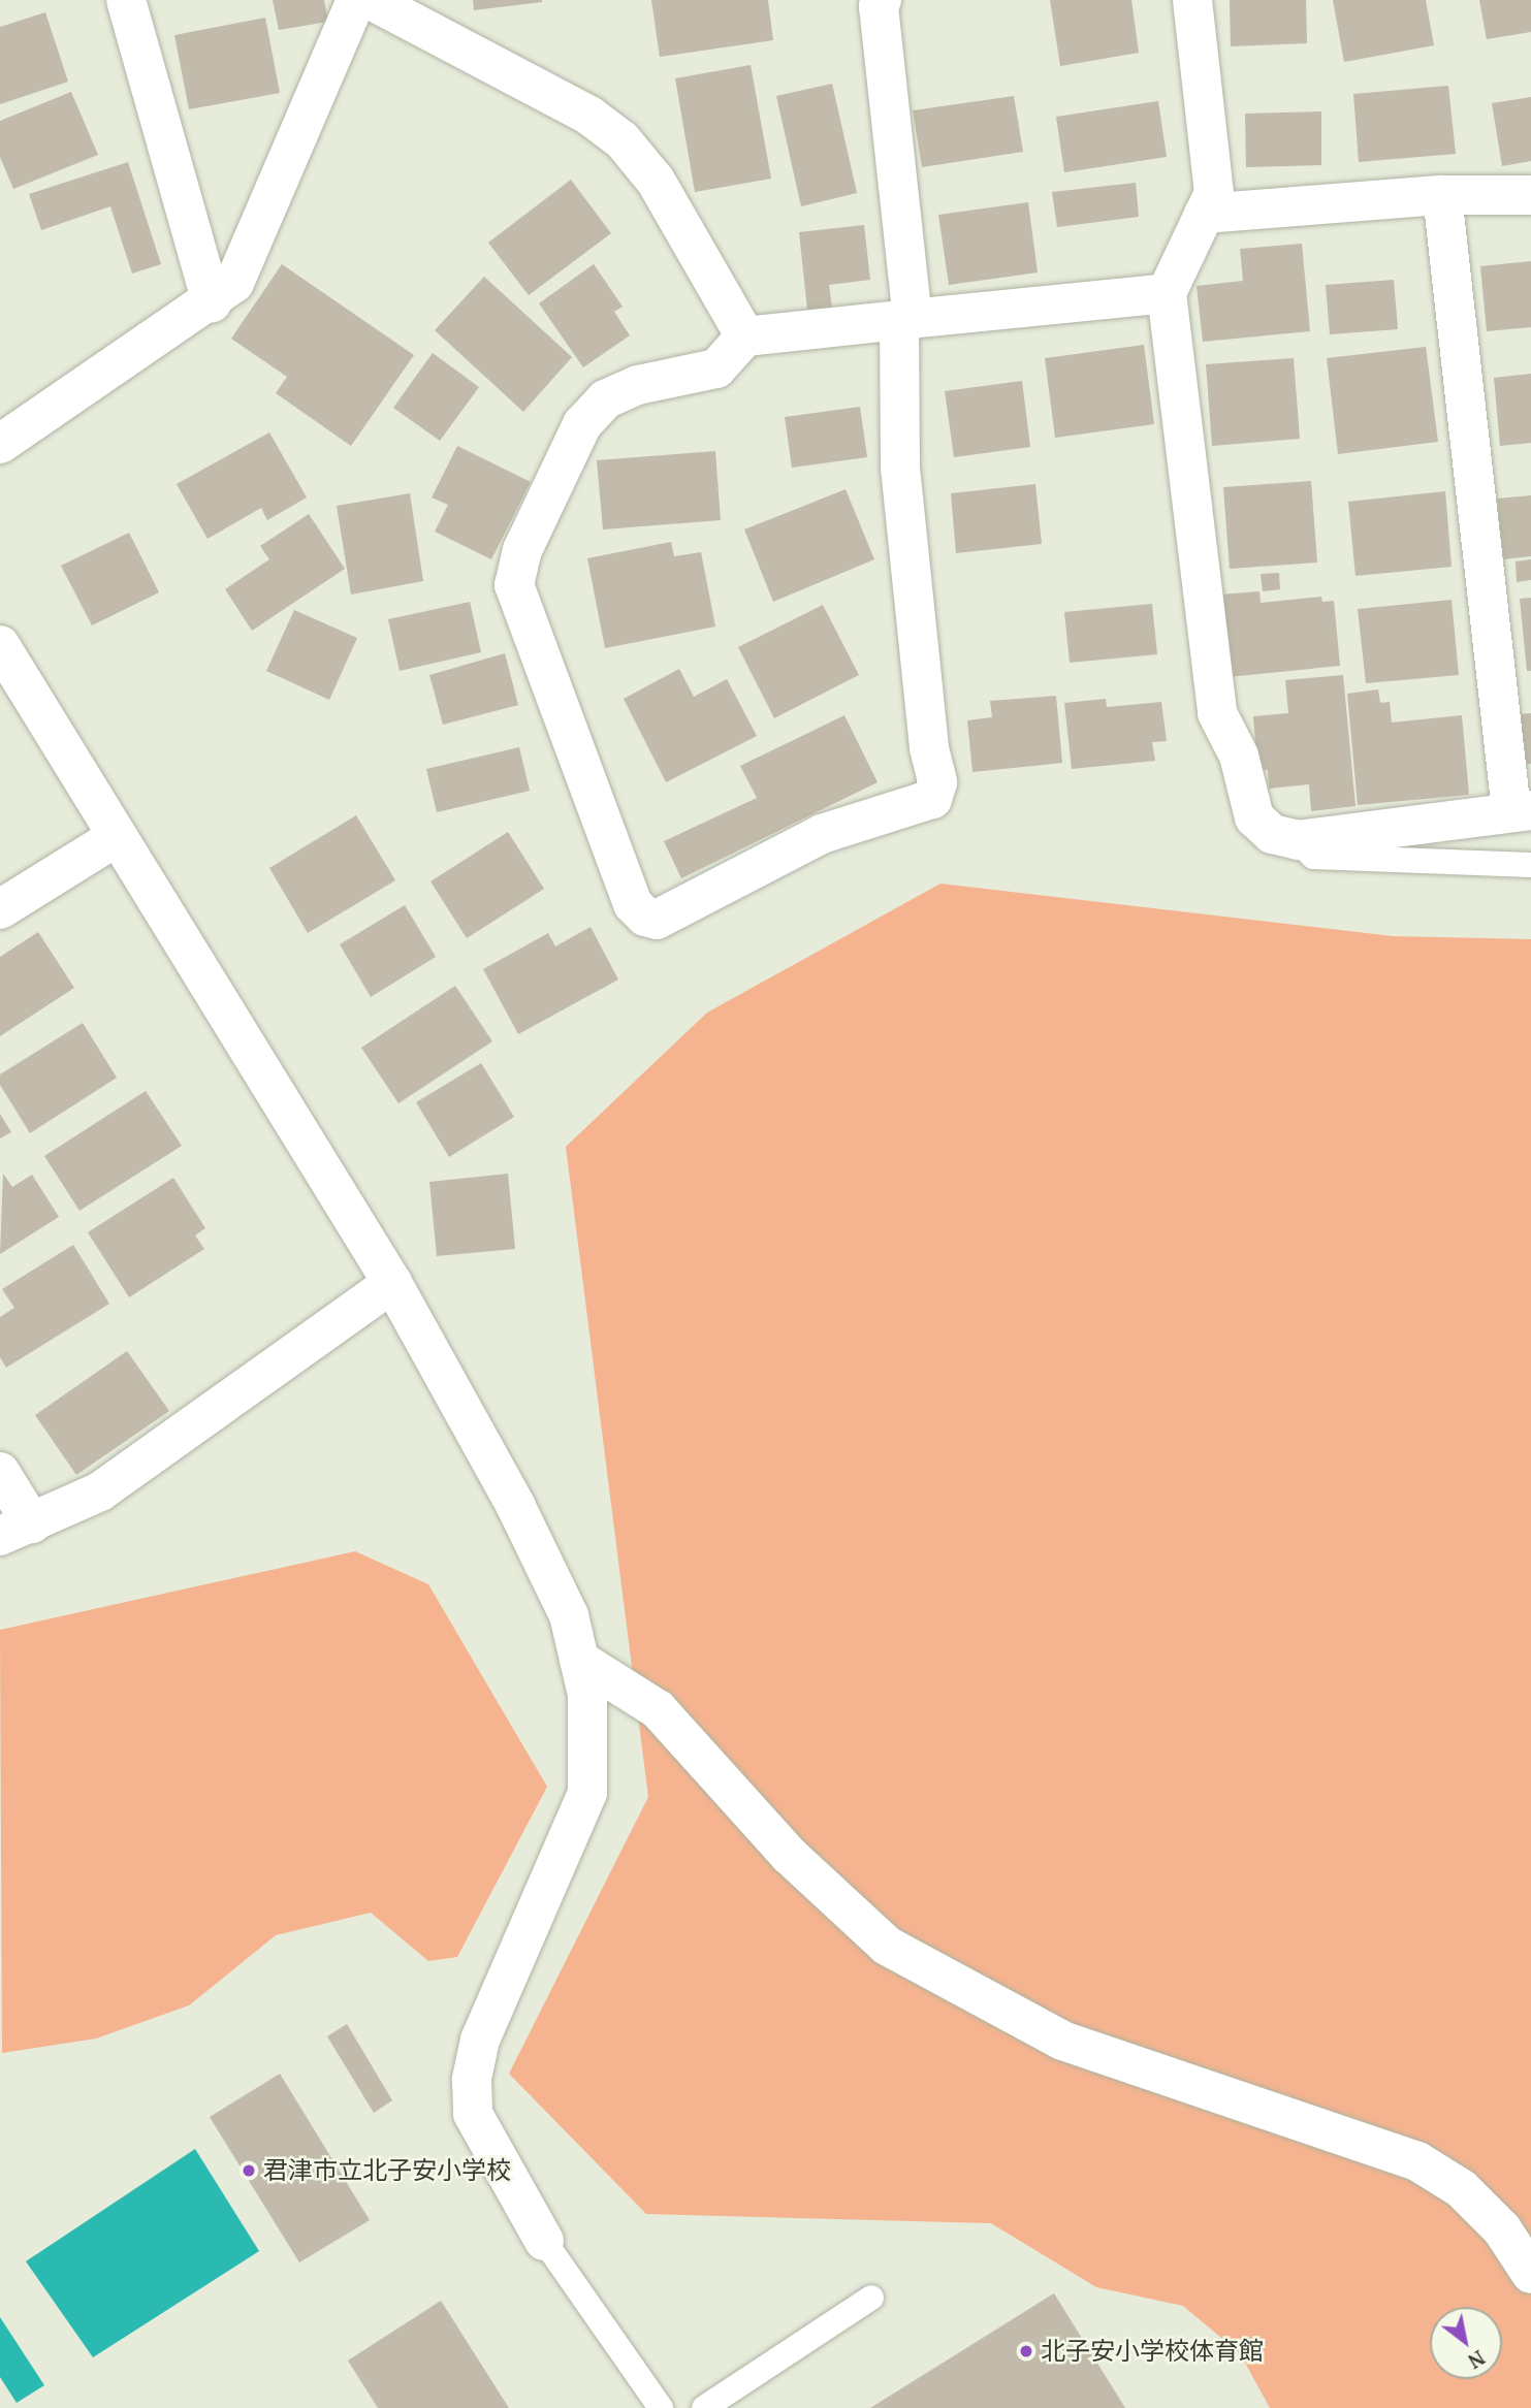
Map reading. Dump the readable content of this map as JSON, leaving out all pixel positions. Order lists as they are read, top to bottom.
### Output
{
  "places": ["君津市立北子安小学校", "北子安小学校体育館"],
  "north": "bottom right"
}
